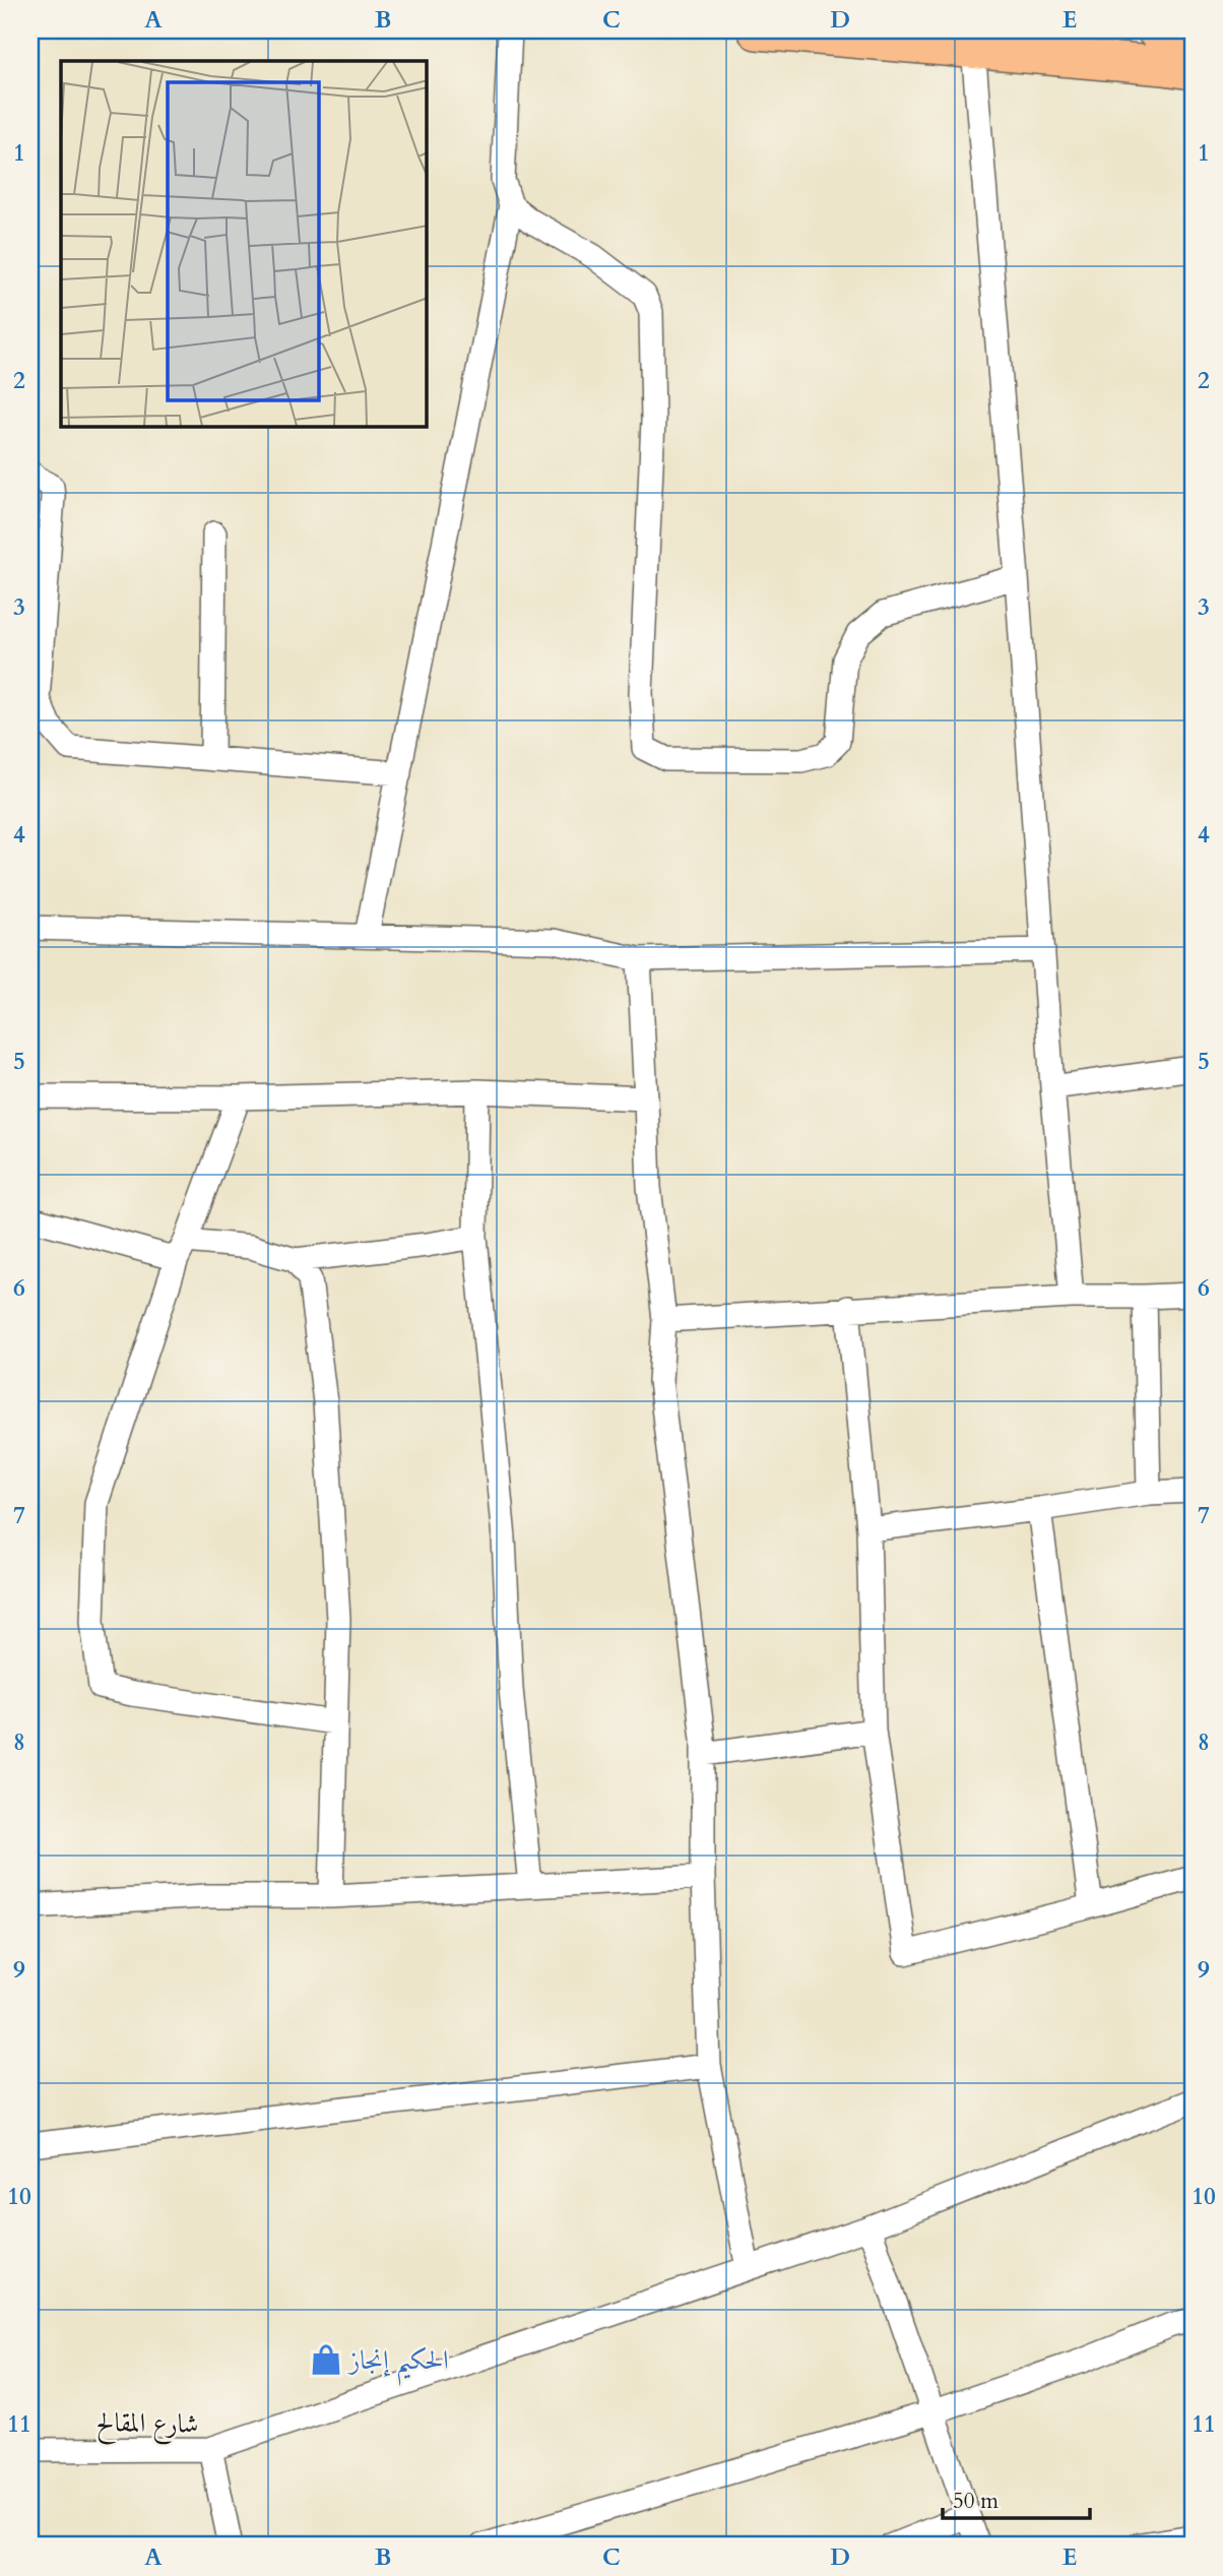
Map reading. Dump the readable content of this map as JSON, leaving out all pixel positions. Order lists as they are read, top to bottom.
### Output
{
  "streets": {
    "street": ["شارع المقالح"]
  },
  "places": {
    "shop": ["الحكيم إنجاز"]
  },
  "scale_bar": "50 m",
  "grid": {
    "columns": [
      "A",
      "B",
      "C",
      "D",
      "E"
    ],
    "rows": [
      "1",
      "2",
      "3",
      "4",
      "5",
      "6",
      "7",
      "8",
      "9",
      "10",
      "11"
    ]
  }
}
